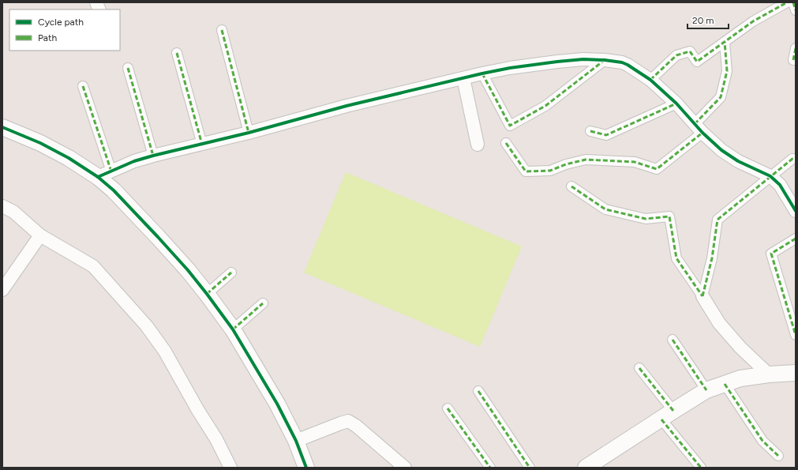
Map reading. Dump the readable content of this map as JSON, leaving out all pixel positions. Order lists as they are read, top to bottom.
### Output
{
  "legend": ["Cycle path", "Path"],
  "scale_bar": "20 m"
}
